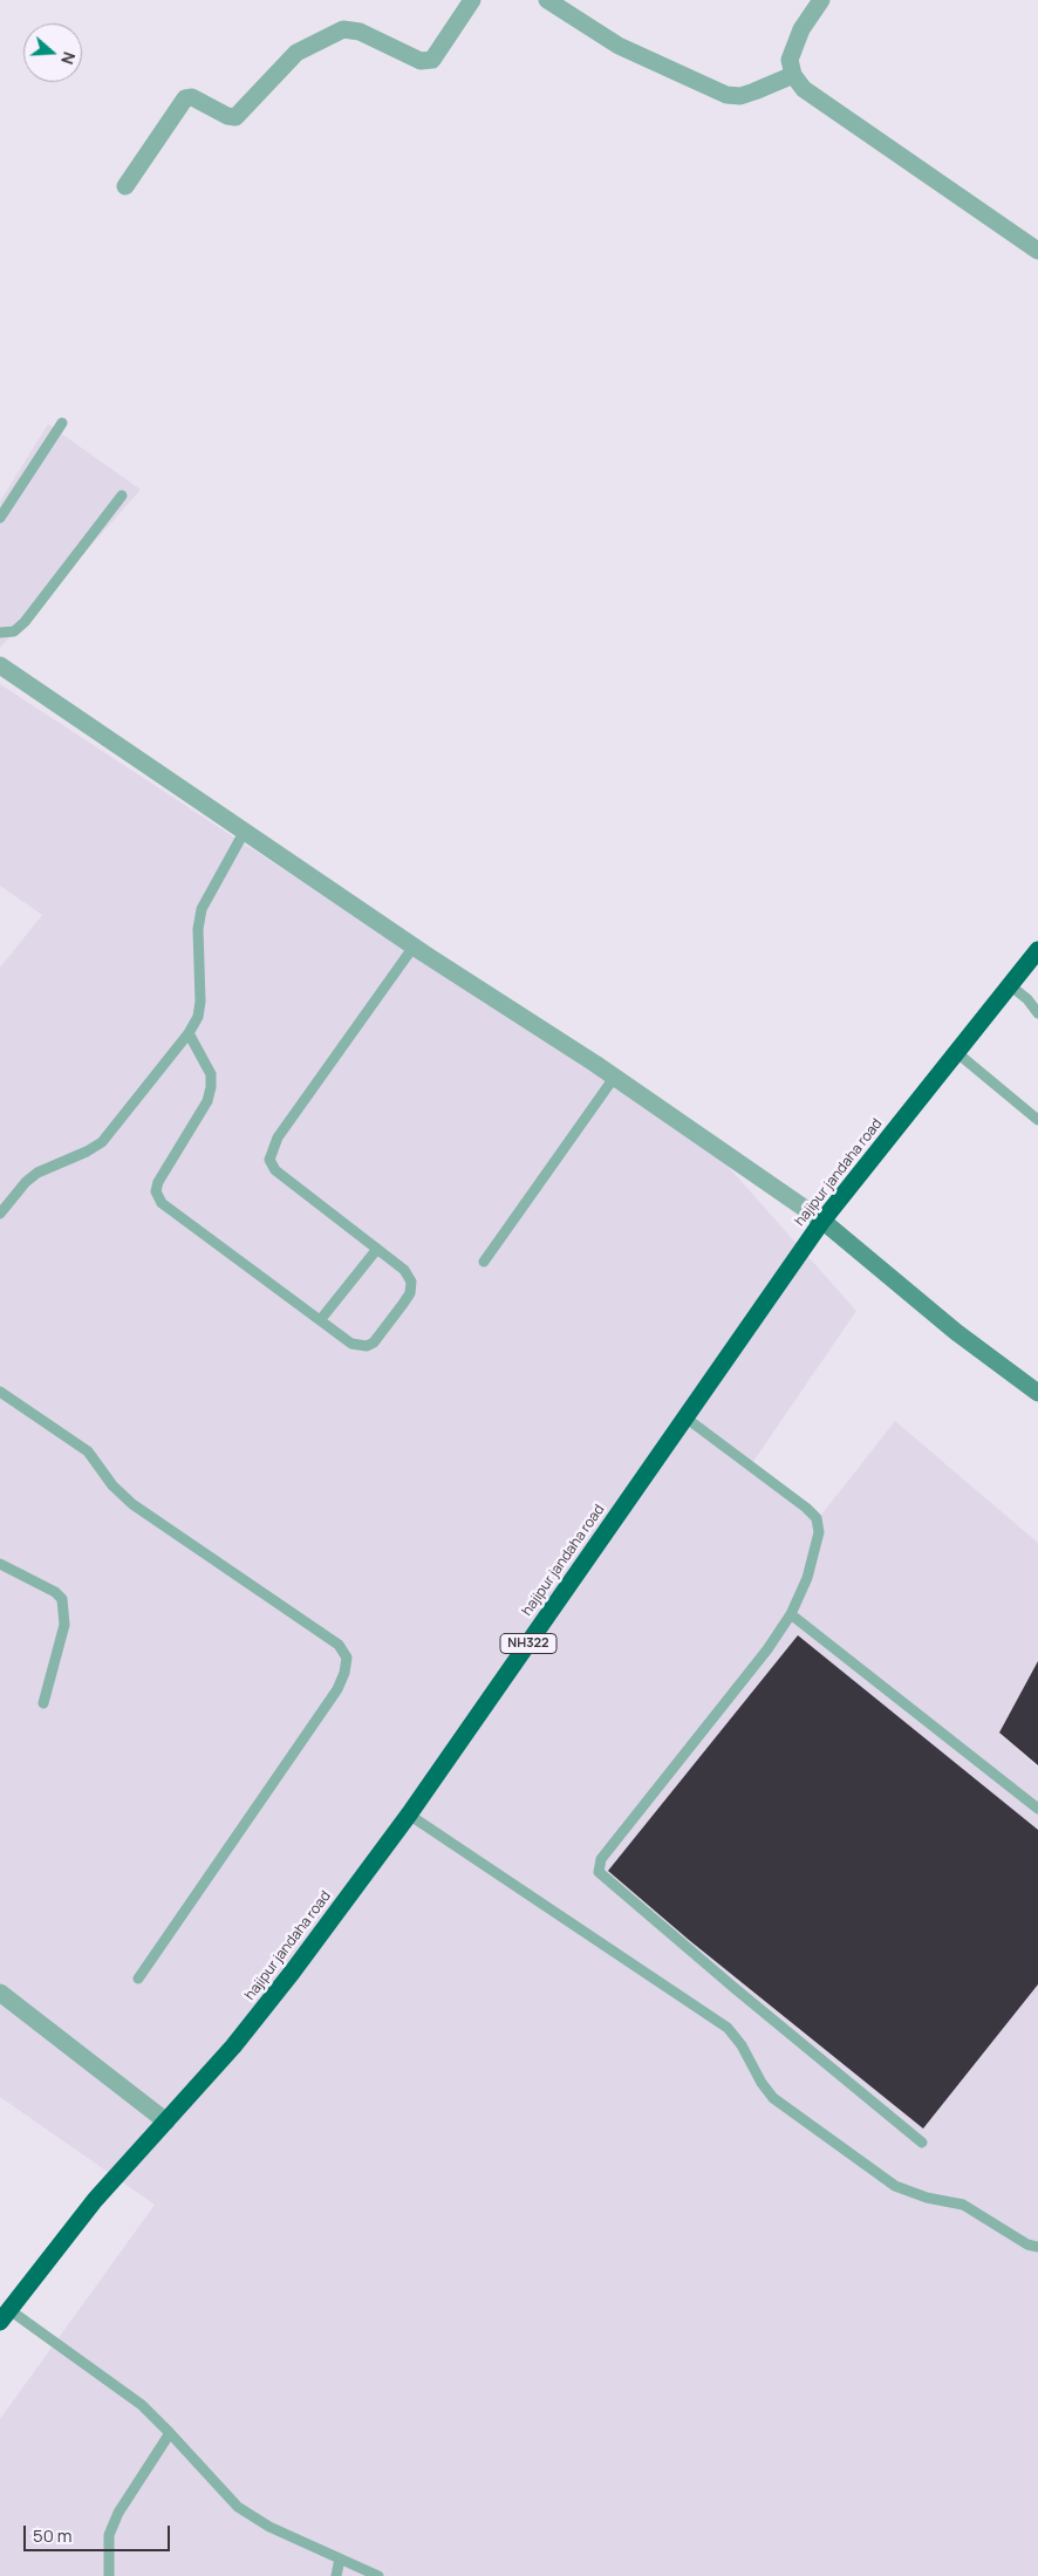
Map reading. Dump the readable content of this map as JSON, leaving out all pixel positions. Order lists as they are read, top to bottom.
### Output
{
  "streets": {
    "highway": ["hajipur jandaha road", "NH322"]
  },
  "scale_bar": "50 m",
  "north": "right"
}
